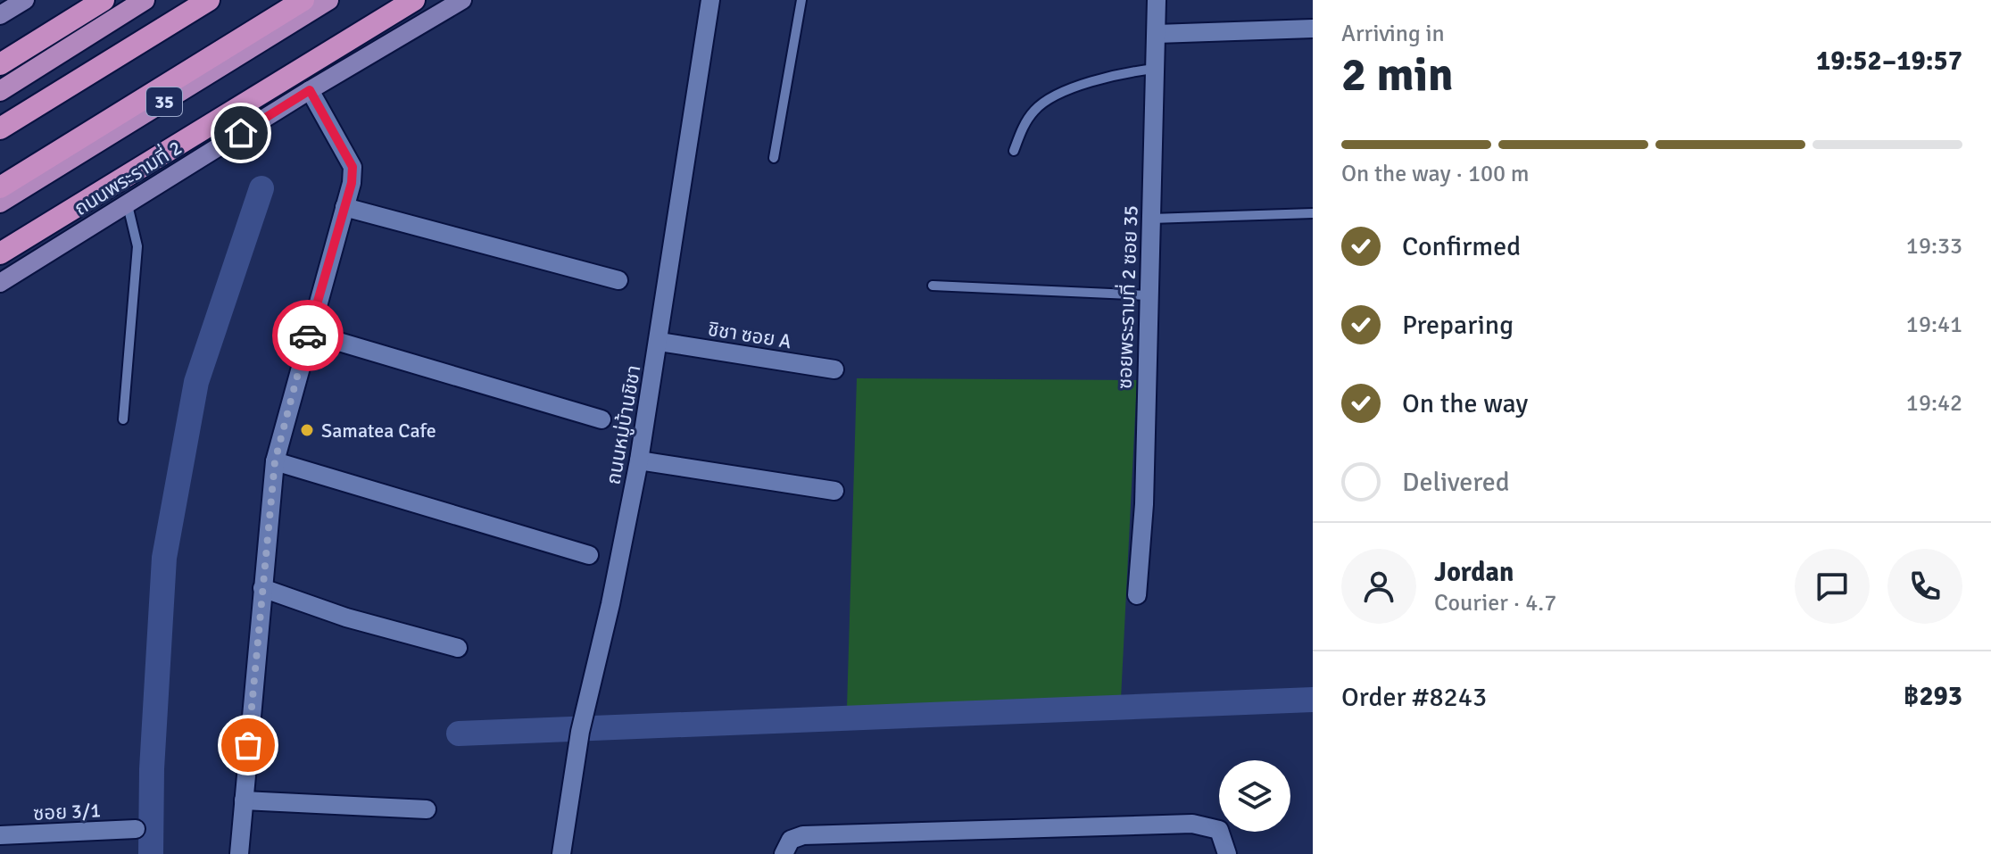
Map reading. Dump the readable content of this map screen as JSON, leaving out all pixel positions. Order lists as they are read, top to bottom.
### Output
{
  "streets": {
    "highway": ["35"],
    "main road": ["ถนนพระรามที่ 2"],
    "street": [
      "ซอยพระรามที่ 2 ซอย 35",
      "ชิชา ซอย A",
      "ถนนหมู่บ้านชิชา",
      "ซอย 3/1"
    ]
  },
  "crossings": [
    ["ชิชา ซอย A", "ถนนหมู่บ้านชิชา"]
  ],
  "places": ["Samatea Cafe"],
  "page": {
    "heading": ["2 min", "Arriving in", "19:52–19:57"],
    "panel": [
      "Jordan",
      "Courier · 4.7",
      "Order #8243",
      "฿293"
    ],
    "bar": "On the way · 100 m",
    "list": [
      ["Confirmed", "19:33"],
      ["Preparing", "19:41"],
      ["On the way", "19:42"],
      "Delivered"
    ]
  }
}
